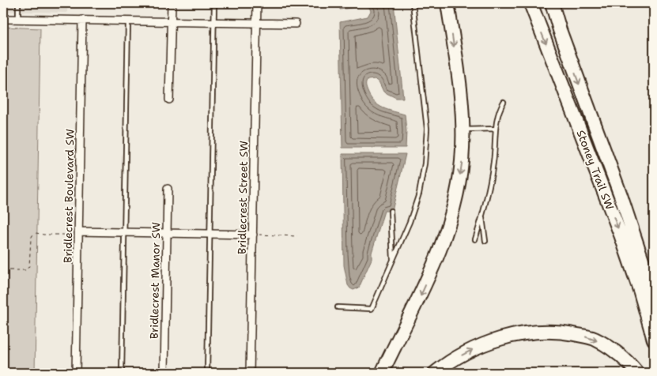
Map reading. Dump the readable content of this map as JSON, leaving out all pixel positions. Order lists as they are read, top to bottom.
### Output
{
  "streets": {
    "highway": ["Stoney Trail SW"],
    "street": ["Bridlecrest Boulevard SW", "Bridlecrest Street SW", "Bridlecrest Manor SW"]
  }
}
